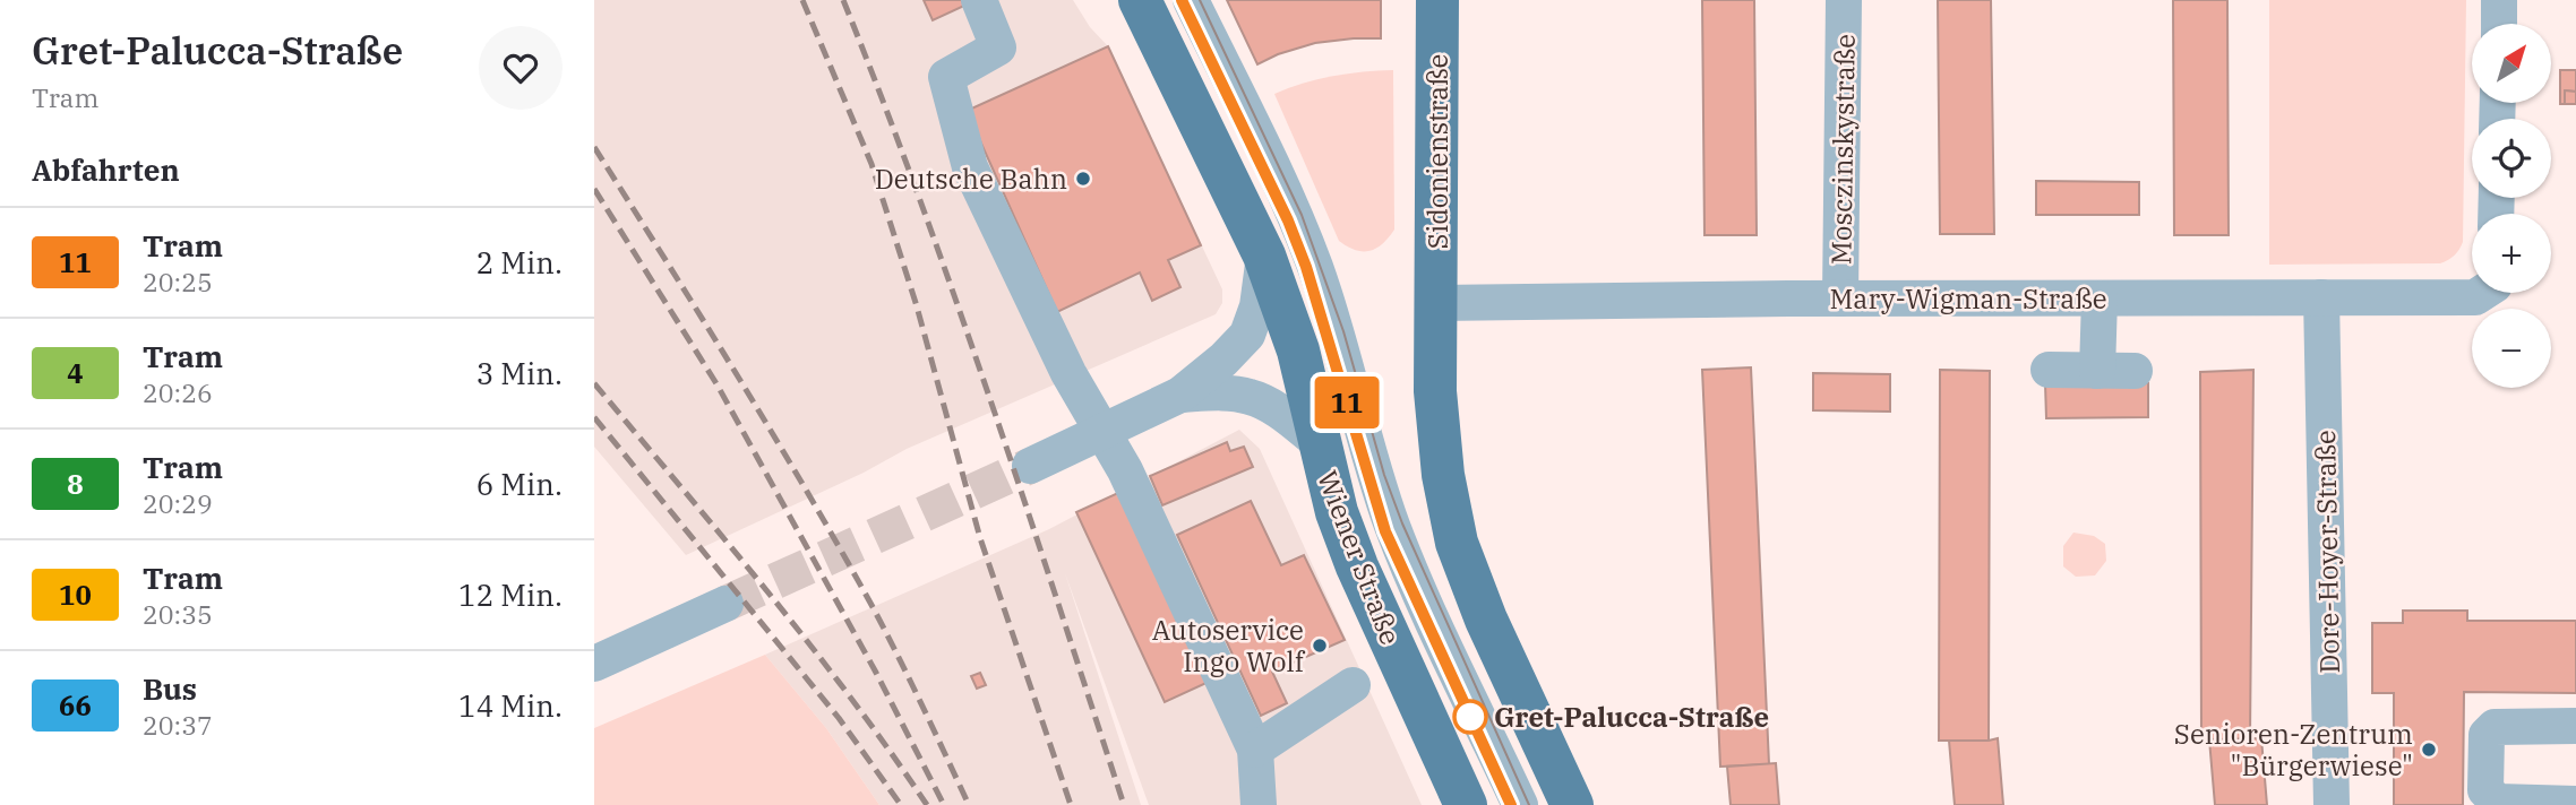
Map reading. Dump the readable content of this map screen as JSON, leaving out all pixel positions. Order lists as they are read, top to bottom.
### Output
{
  "streets": {
    "main road": ["Sidonienstraße", "Wiener Straße"],
    "street": ["Mosczinskystraße", "Mary-Wigman-Straße", "Dore-Hoyer-Straße"]
  },
  "crossings": [
    ["Mosczinskystraße", "Mary-Wigman-Straße"],
    ["Sidonienstraße", "Mary-Wigman-Straße"],
    ["Mary-Wigman-Straße", "Dore-Hoyer-Straße"]
  ],
  "places": [
    "Deutsche Bahn",
    "Autoservice Ingo Wolf",
    "Gret-Palucca-Straße",
    "Senioren-Zentrum \"Bürgerwiese\""
  ],
  "lines": ["tram line 11"],
  "north": "top right",
  "page": {
    "heading": [
      ["Gret-Palucca-Straße", "Tram"],
      "Abfahrten"
    ],
    "on_map": "11",
    "map_buttons": ["+", "−"],
    "list": [
      {
        "mark": "11",
        "name": "Tram",
        "note": "20:25",
        "value": "2 Min."
      },
      {
        "mark": "4",
        "name": "Tram",
        "note": "20:26",
        "value": "3 Min."
      },
      {
        "mark": "8",
        "name": "Tram",
        "note": "20:29",
        "value": "6 Min."
      },
      {
        "mark": "10",
        "name": "Tram",
        "note": "20:35",
        "value": "12 Min."
      },
      {
        "mark": "66",
        "name": "Bus",
        "note": "20:37",
        "value": "14 Min."
      }
    ]
  }
}
